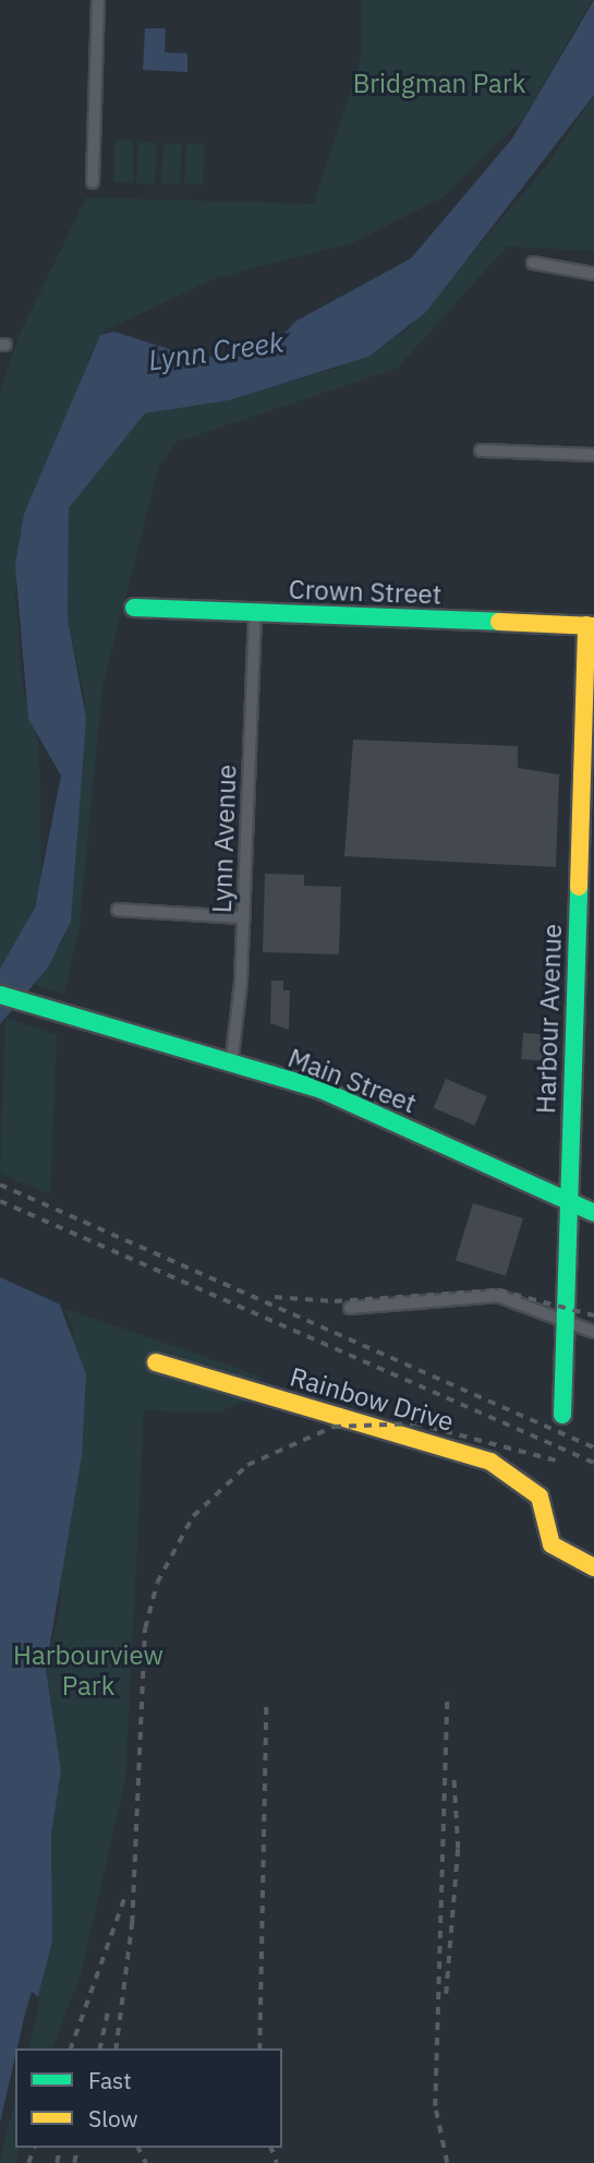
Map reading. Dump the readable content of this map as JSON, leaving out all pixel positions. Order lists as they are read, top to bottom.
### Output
{
  "streets": {
    "street": [
      "Crown Street",
      "Lynn Avenue",
      "Harbour Avenue",
      "Main Street",
      "Rainbow Drive"
    ]
  },
  "crossings": [
    ["Crown Street", "Lynn Avenue"],
    ["Crown Street", "Harbour Avenue"],
    ["Lynn Avenue", "Main Street"],
    ["Harbour Avenue", "Main Street"]
  ],
  "water": ["Lynn Creek"],
  "parks": ["Bridgman Park", "Harbourview Park"],
  "legend": ["Fast", "Slow"]
}
